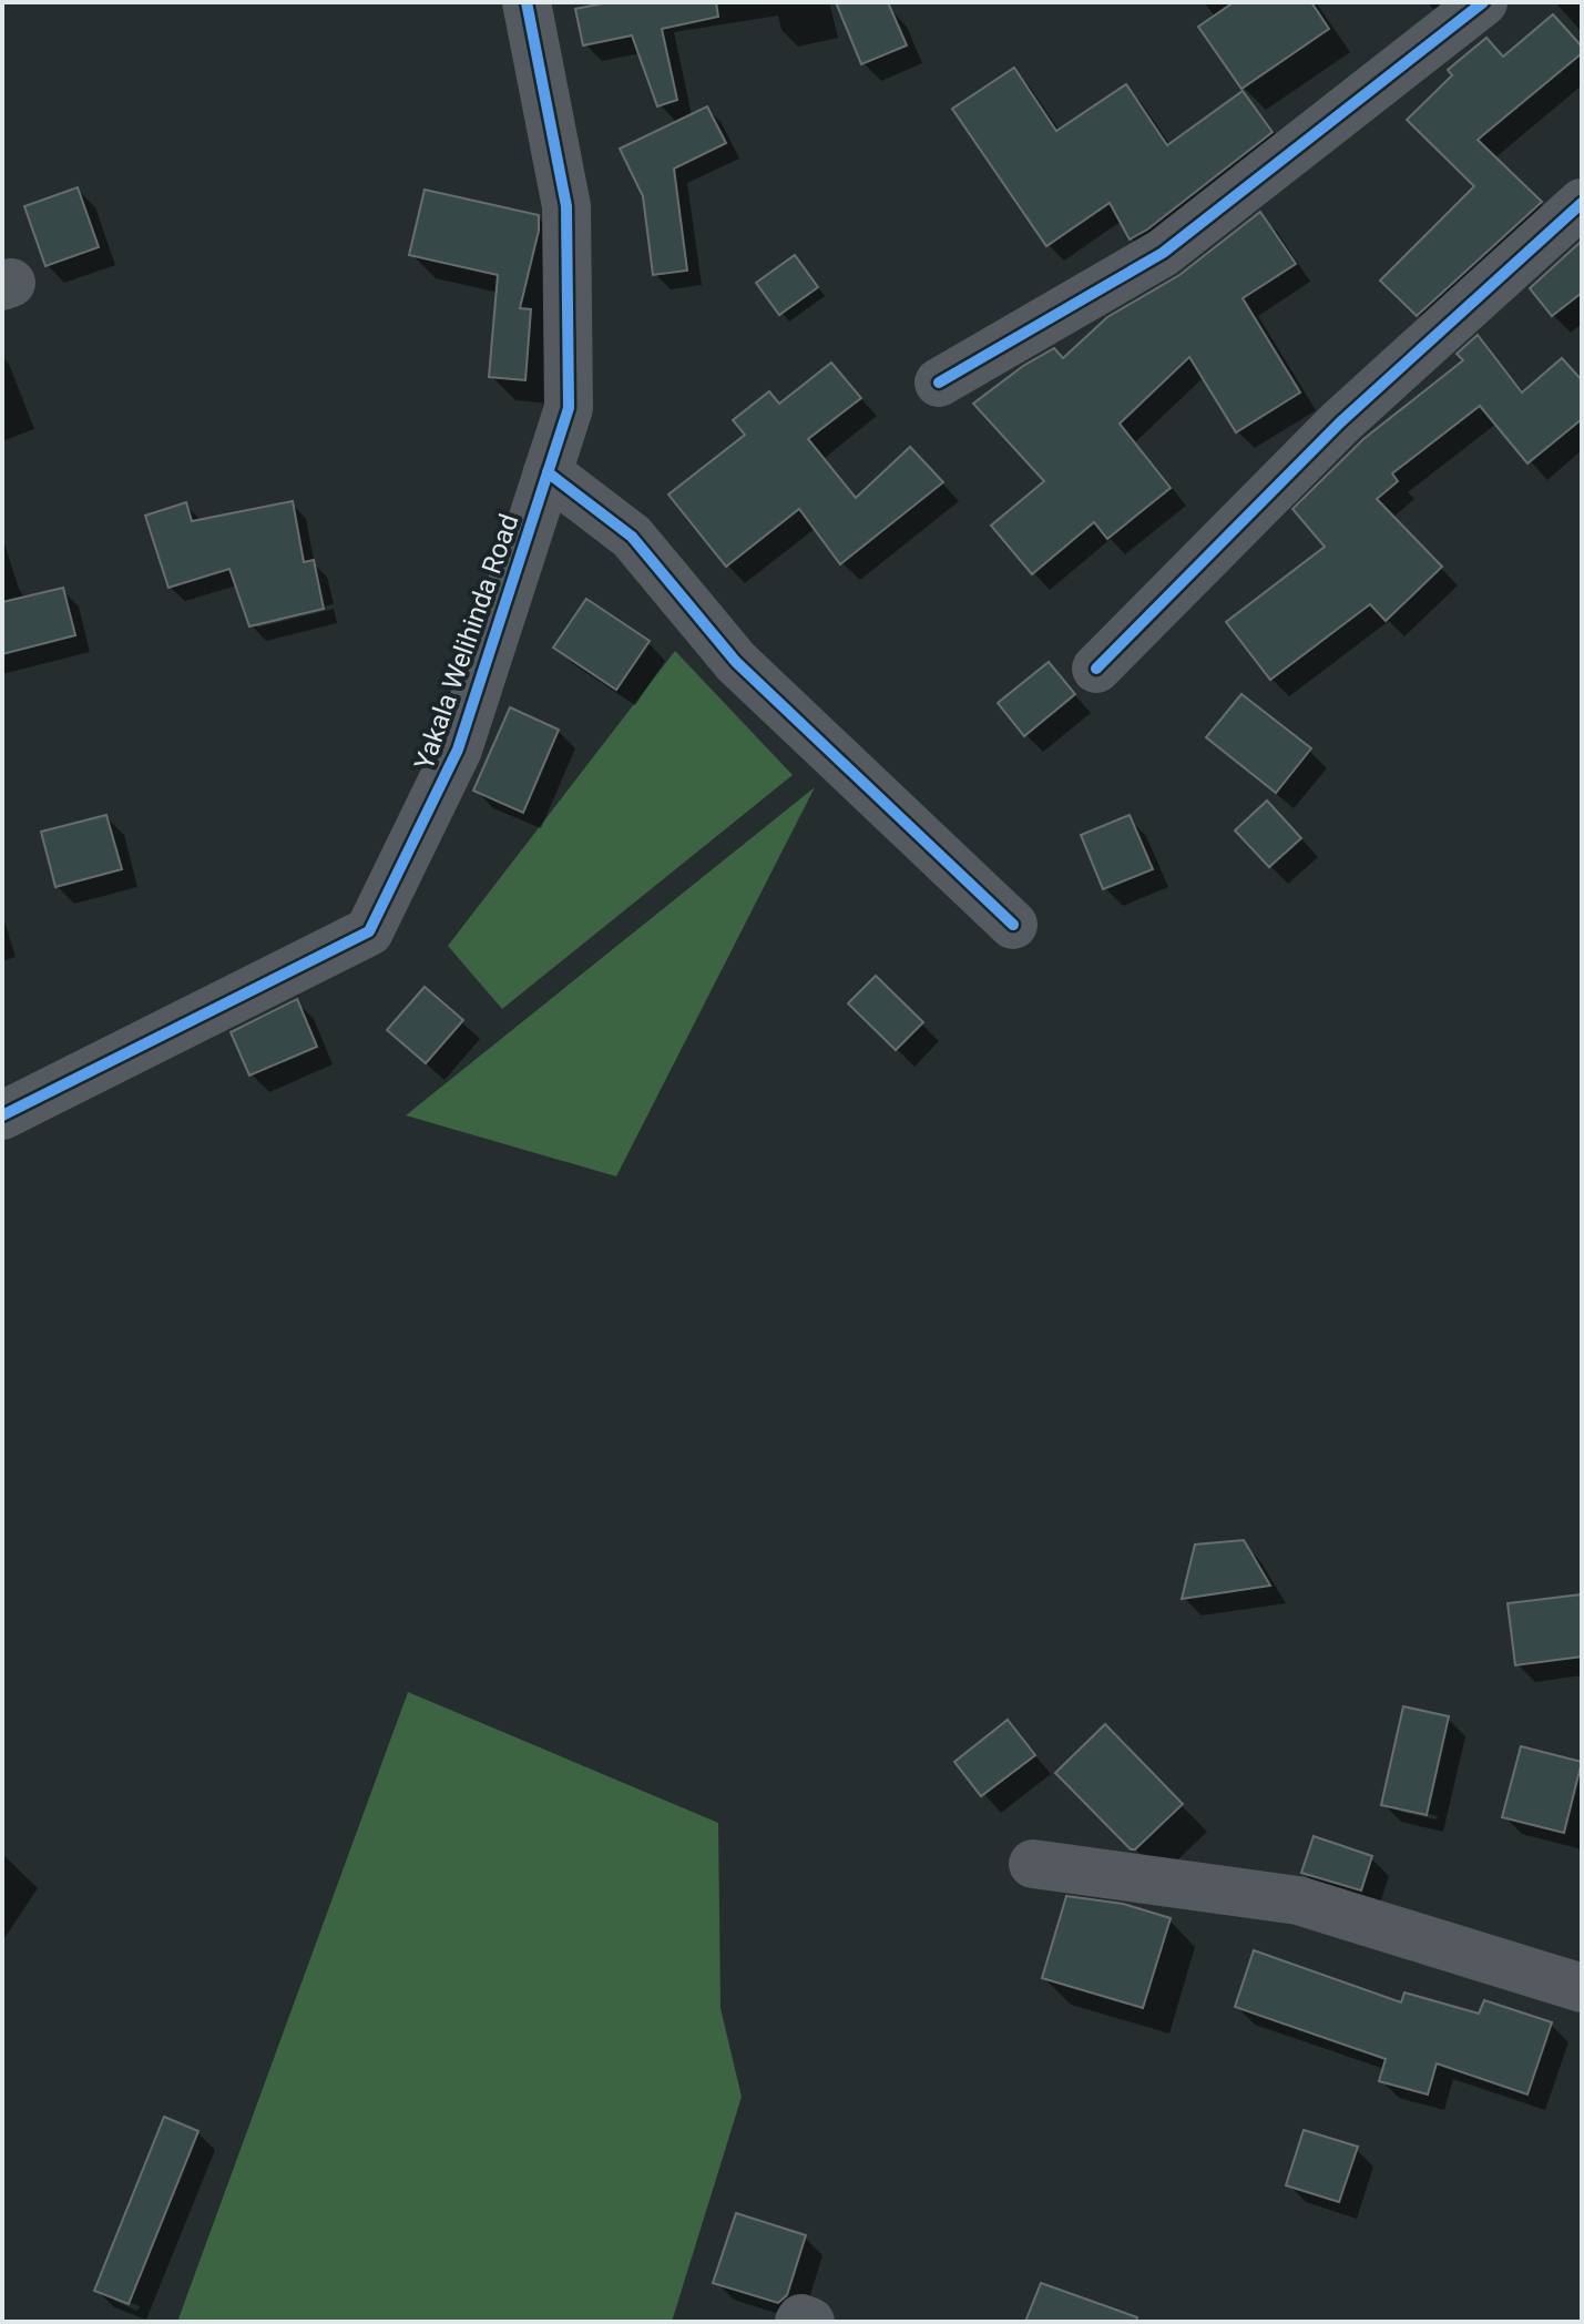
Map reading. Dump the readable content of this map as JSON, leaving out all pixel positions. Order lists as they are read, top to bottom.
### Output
{
  "streets": {
    "street": ["Yakala Welihinda Road"]
  }
}
